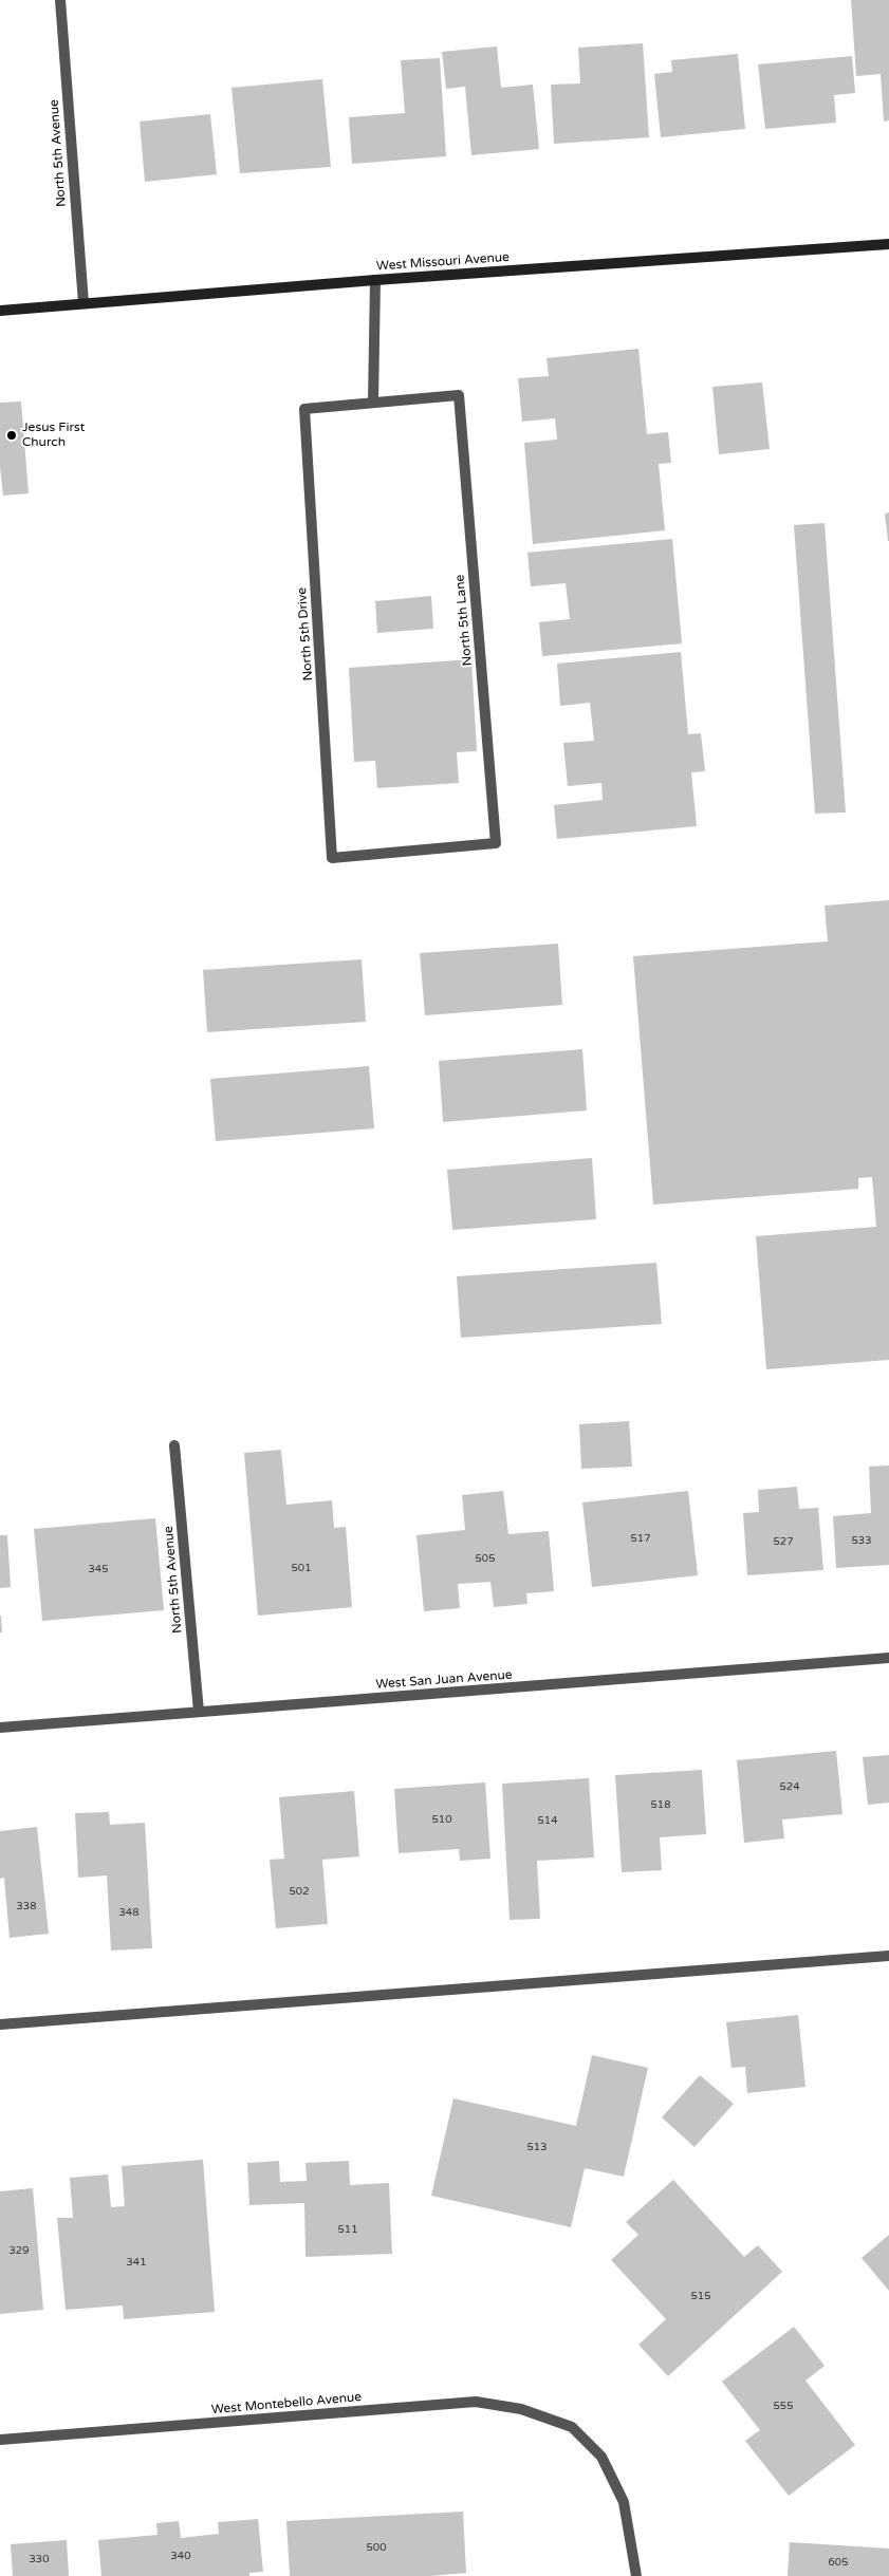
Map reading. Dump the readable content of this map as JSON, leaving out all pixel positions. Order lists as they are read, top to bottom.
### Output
{
  "streets": {
    "main road": ["West Missouri Avenue"],
    "street": [
      "North 5th Avenue",
      "North 5th Lane",
      "North 5th Drive",
      "West San Juan Avenue",
      "West Montebello Avenue"
    ]
  },
  "crossings": [
    ["North 5th Avenue", "West Missouri Avenue"],
    ["North 5th Avenue", "West San Juan Avenue"],
    ["North 5th Lane", "North 5th Drive"]
  ],
  "places": ["Jesus First Church"],
  "house_numbers": [
    "517",
    "533",
    "527",
    "505",
    "501",
    "345",
    "524",
    "518",
    "510",
    "514",
    "502",
    "338",
    "348",
    "513",
    "511",
    "329",
    "341",
    "515",
    "555",
    "500",
    "340",
    "330",
    "605"
  ]
}
